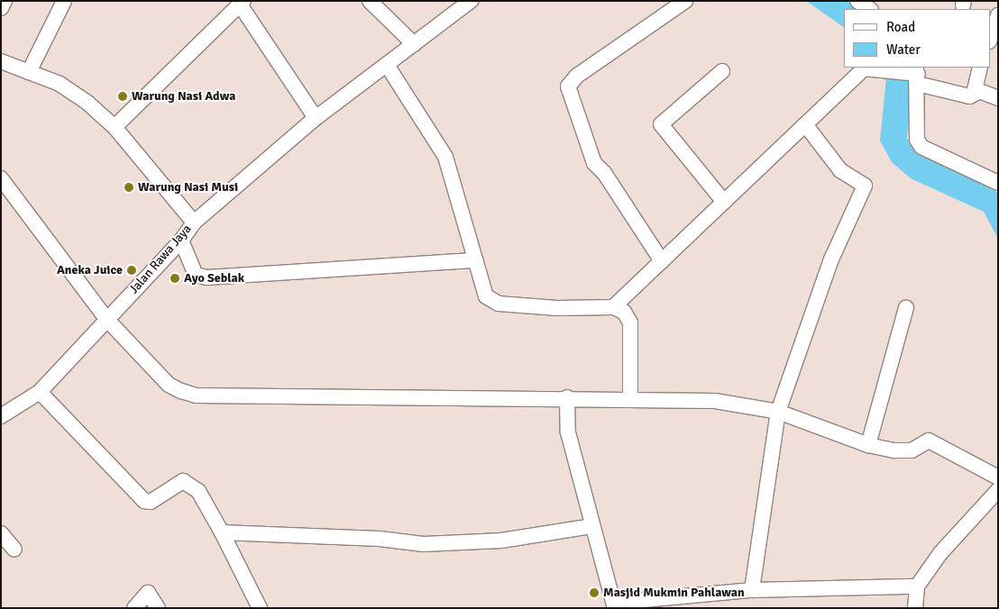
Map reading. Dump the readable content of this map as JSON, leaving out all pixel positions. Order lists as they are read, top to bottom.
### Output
{
  "streets": {
    "street": ["Jalan Rawa Jaya"]
  },
  "places": [
    "Warung Nasi Adwa",
    "Warung Nasi Musi",
    "Aneka Juice",
    "Ayo Seblak",
    "Masjid Mukmin Pahlawan"
  ],
  "legend": ["Road", "Water"]
}
